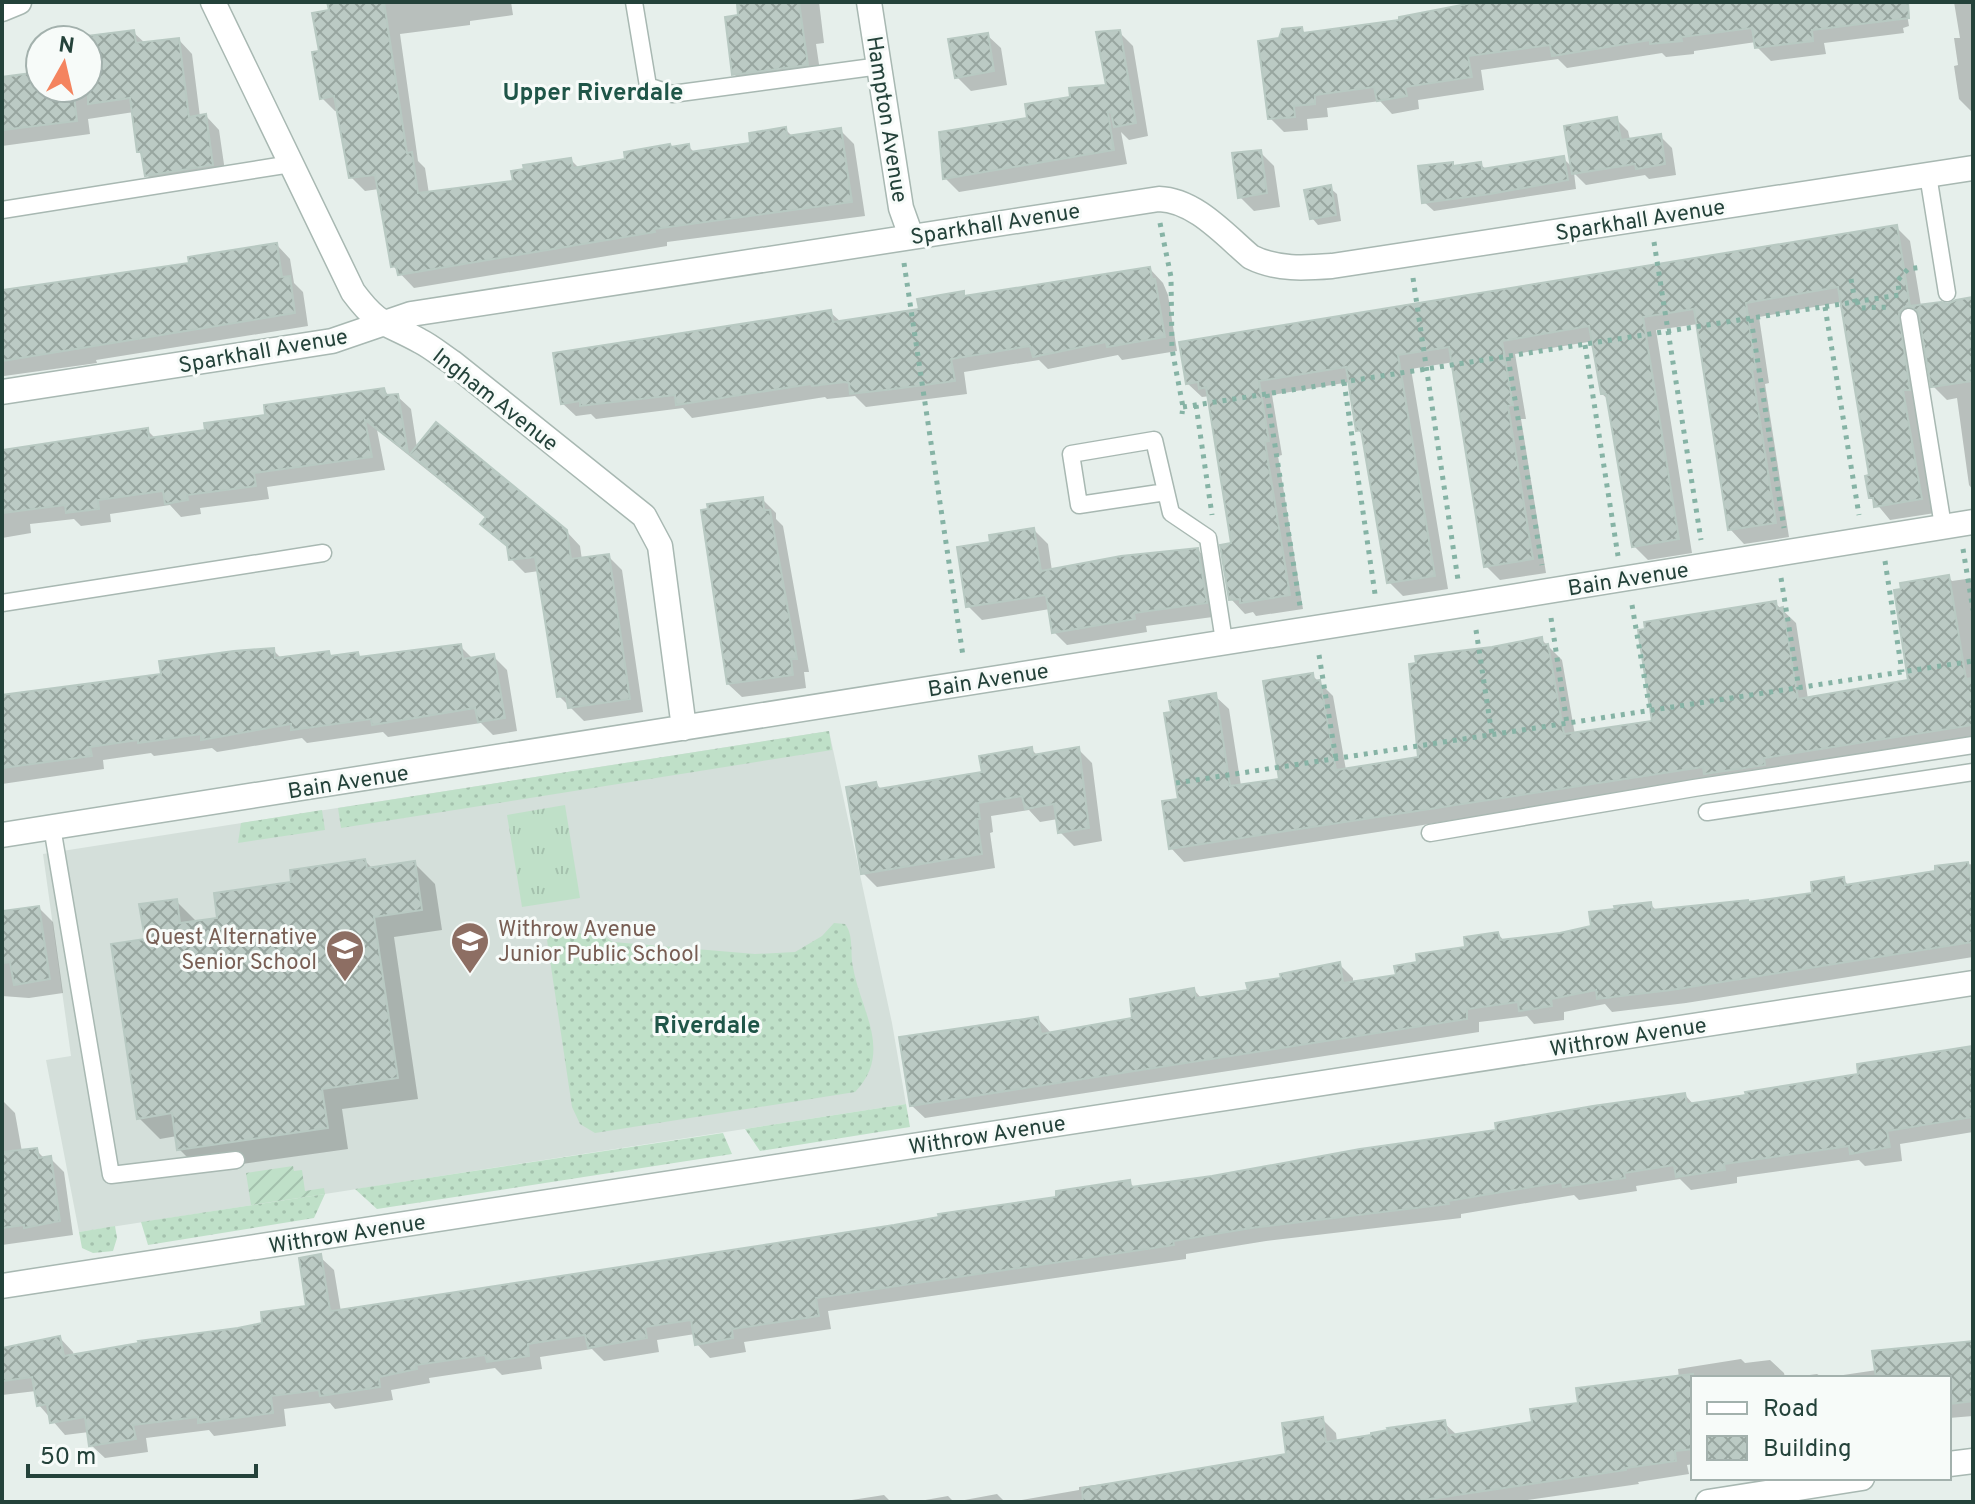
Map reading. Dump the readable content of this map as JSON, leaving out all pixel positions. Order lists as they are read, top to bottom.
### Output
{
  "streets": {
    "street": [
      "Hampton Avenue",
      "Sparkhall Avenue",
      "Ingham Avenue",
      "Bain Avenue",
      "Withrow Avenue"
    ]
  },
  "crossings": [
    ["Hampton Avenue", "Sparkhall Avenue"],
    ["Sparkhall Avenue", "Ingham Avenue"],
    ["Ingham Avenue", "Bain Avenue"]
  ],
  "districts": ["Upper Riverdale", "Riverdale"],
  "places": {
    "school or university": ["Withrow Avenue Junior Public School", "Quest Alternative Senior School"]
  },
  "legend": ["Road", "Building"],
  "scale_bar": "50 m",
  "north": "top"
}
